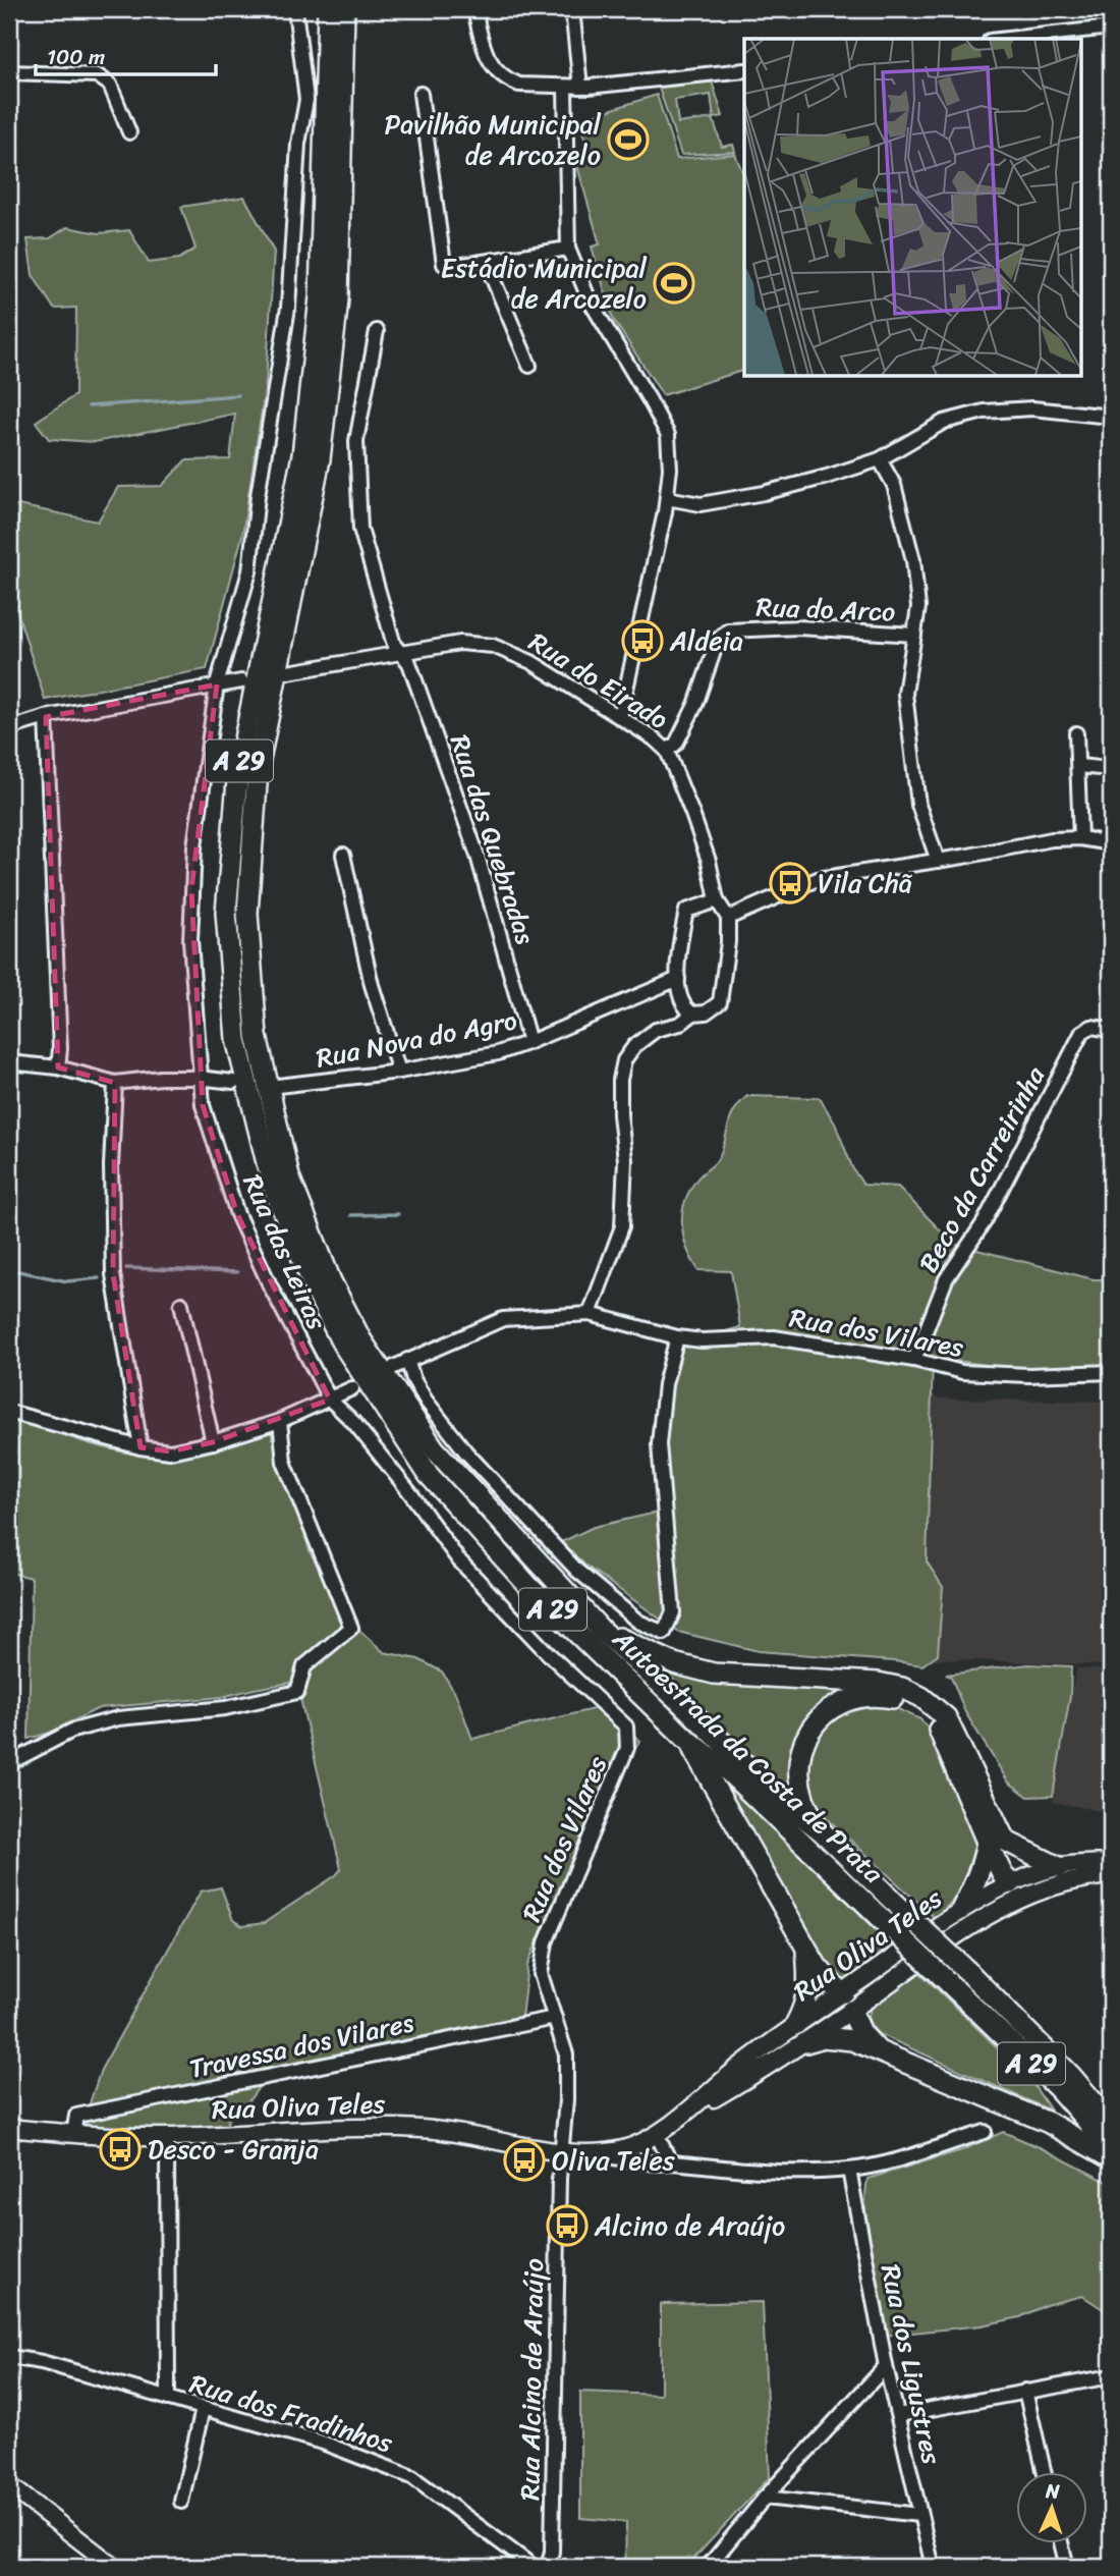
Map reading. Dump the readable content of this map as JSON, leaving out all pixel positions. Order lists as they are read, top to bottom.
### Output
{
  "streets": {
    "highway": ["A 29", "Autoestrada da Costa de Prata"],
    "main road": ["Rua Oliva Teles"],
    "street": [
      "Rua do Arco",
      "Rua do Eirado",
      "Rua das Quebradas",
      "Rua Nova do Agro",
      "Beco da Carreirinha",
      "Rua das Leiras",
      "Rua dos Vilares",
      "Travessa dos Vilares",
      "Rua dos Ligustres",
      "Rua Alcino de Araújo",
      "Rua dos Fradinhos"
    ]
  },
  "crossings": [
    ["Rua do Arco", "Rua do Eirado"],
    ["Rua do Eirado", "Rua das Quebradas"],
    ["Rua das Quebradas", "Rua Nova do Agro"],
    ["Beco da Carreirinha", "Rua dos Vilares"],
    ["Rua das Leiras", "Rua dos Vilares"],
    ["Rua dos Vilares", "Rua Oliva Teles"],
    ["Rua dos Vilares", "Travessa dos Vilares"],
    ["Rua dos Vilares", "Rua Alcino de Araújo"],
    ["Rua Oliva Teles", "Travessa dos Vilares"],
    ["Rua Oliva Teles", "Rua dos Ligustres"],
    ["Rua Oliva Teles", "Rua Alcino de Araújo"]
  ],
  "places": {
    "sports": ["Pavilhão Municipal de Arcozelo", "Estádio Municipal de Arcozelo"],
    "bus stop": [
      "Aldeia",
      "Vila Chã",
      "Desco - Granja",
      "Oliva Teles",
      "Alcino de Araújo"
    ]
  },
  "scale_bar": "100 m",
  "north": "top"
}
